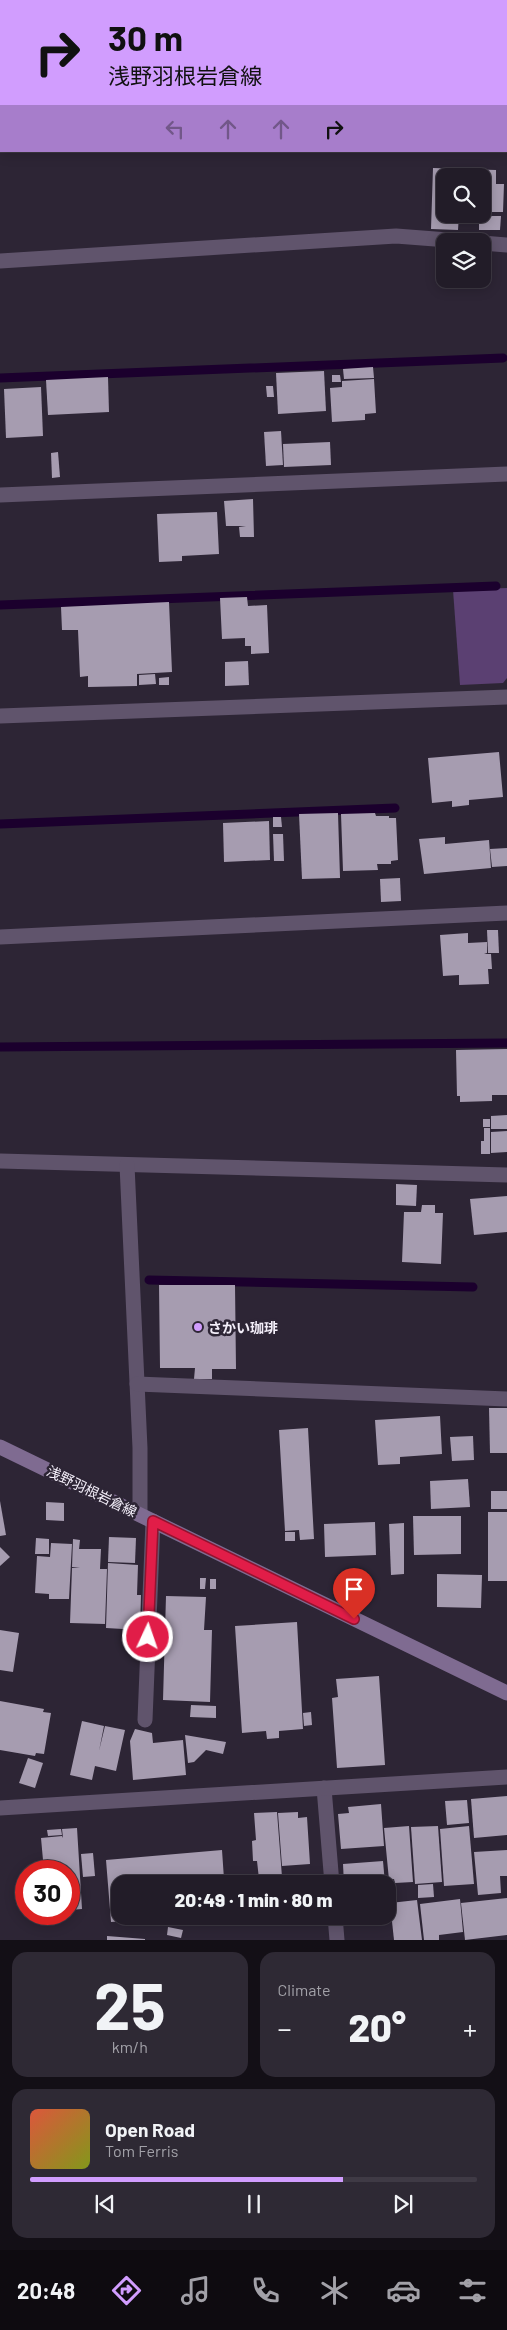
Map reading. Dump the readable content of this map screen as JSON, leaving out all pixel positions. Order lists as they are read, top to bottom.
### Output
{
  "streets": {
    "main road": ["浅野羽根岩倉線"]
  },
  "places": ["さかい珈琲"],
  "page": {
    "turn": ["30 m", "浅野羽根岩倉線"],
    "limit": "30",
    "trip": "20:49 · 1 min · 80 m",
    "tile": [
      ["25", "km/h"],
      "Climate"
    ],
    "heat": ["−", "20°", "+"],
    "song": ["Open Road", "Tom Ferris"],
    "tabs": "20:48"
  }
}
